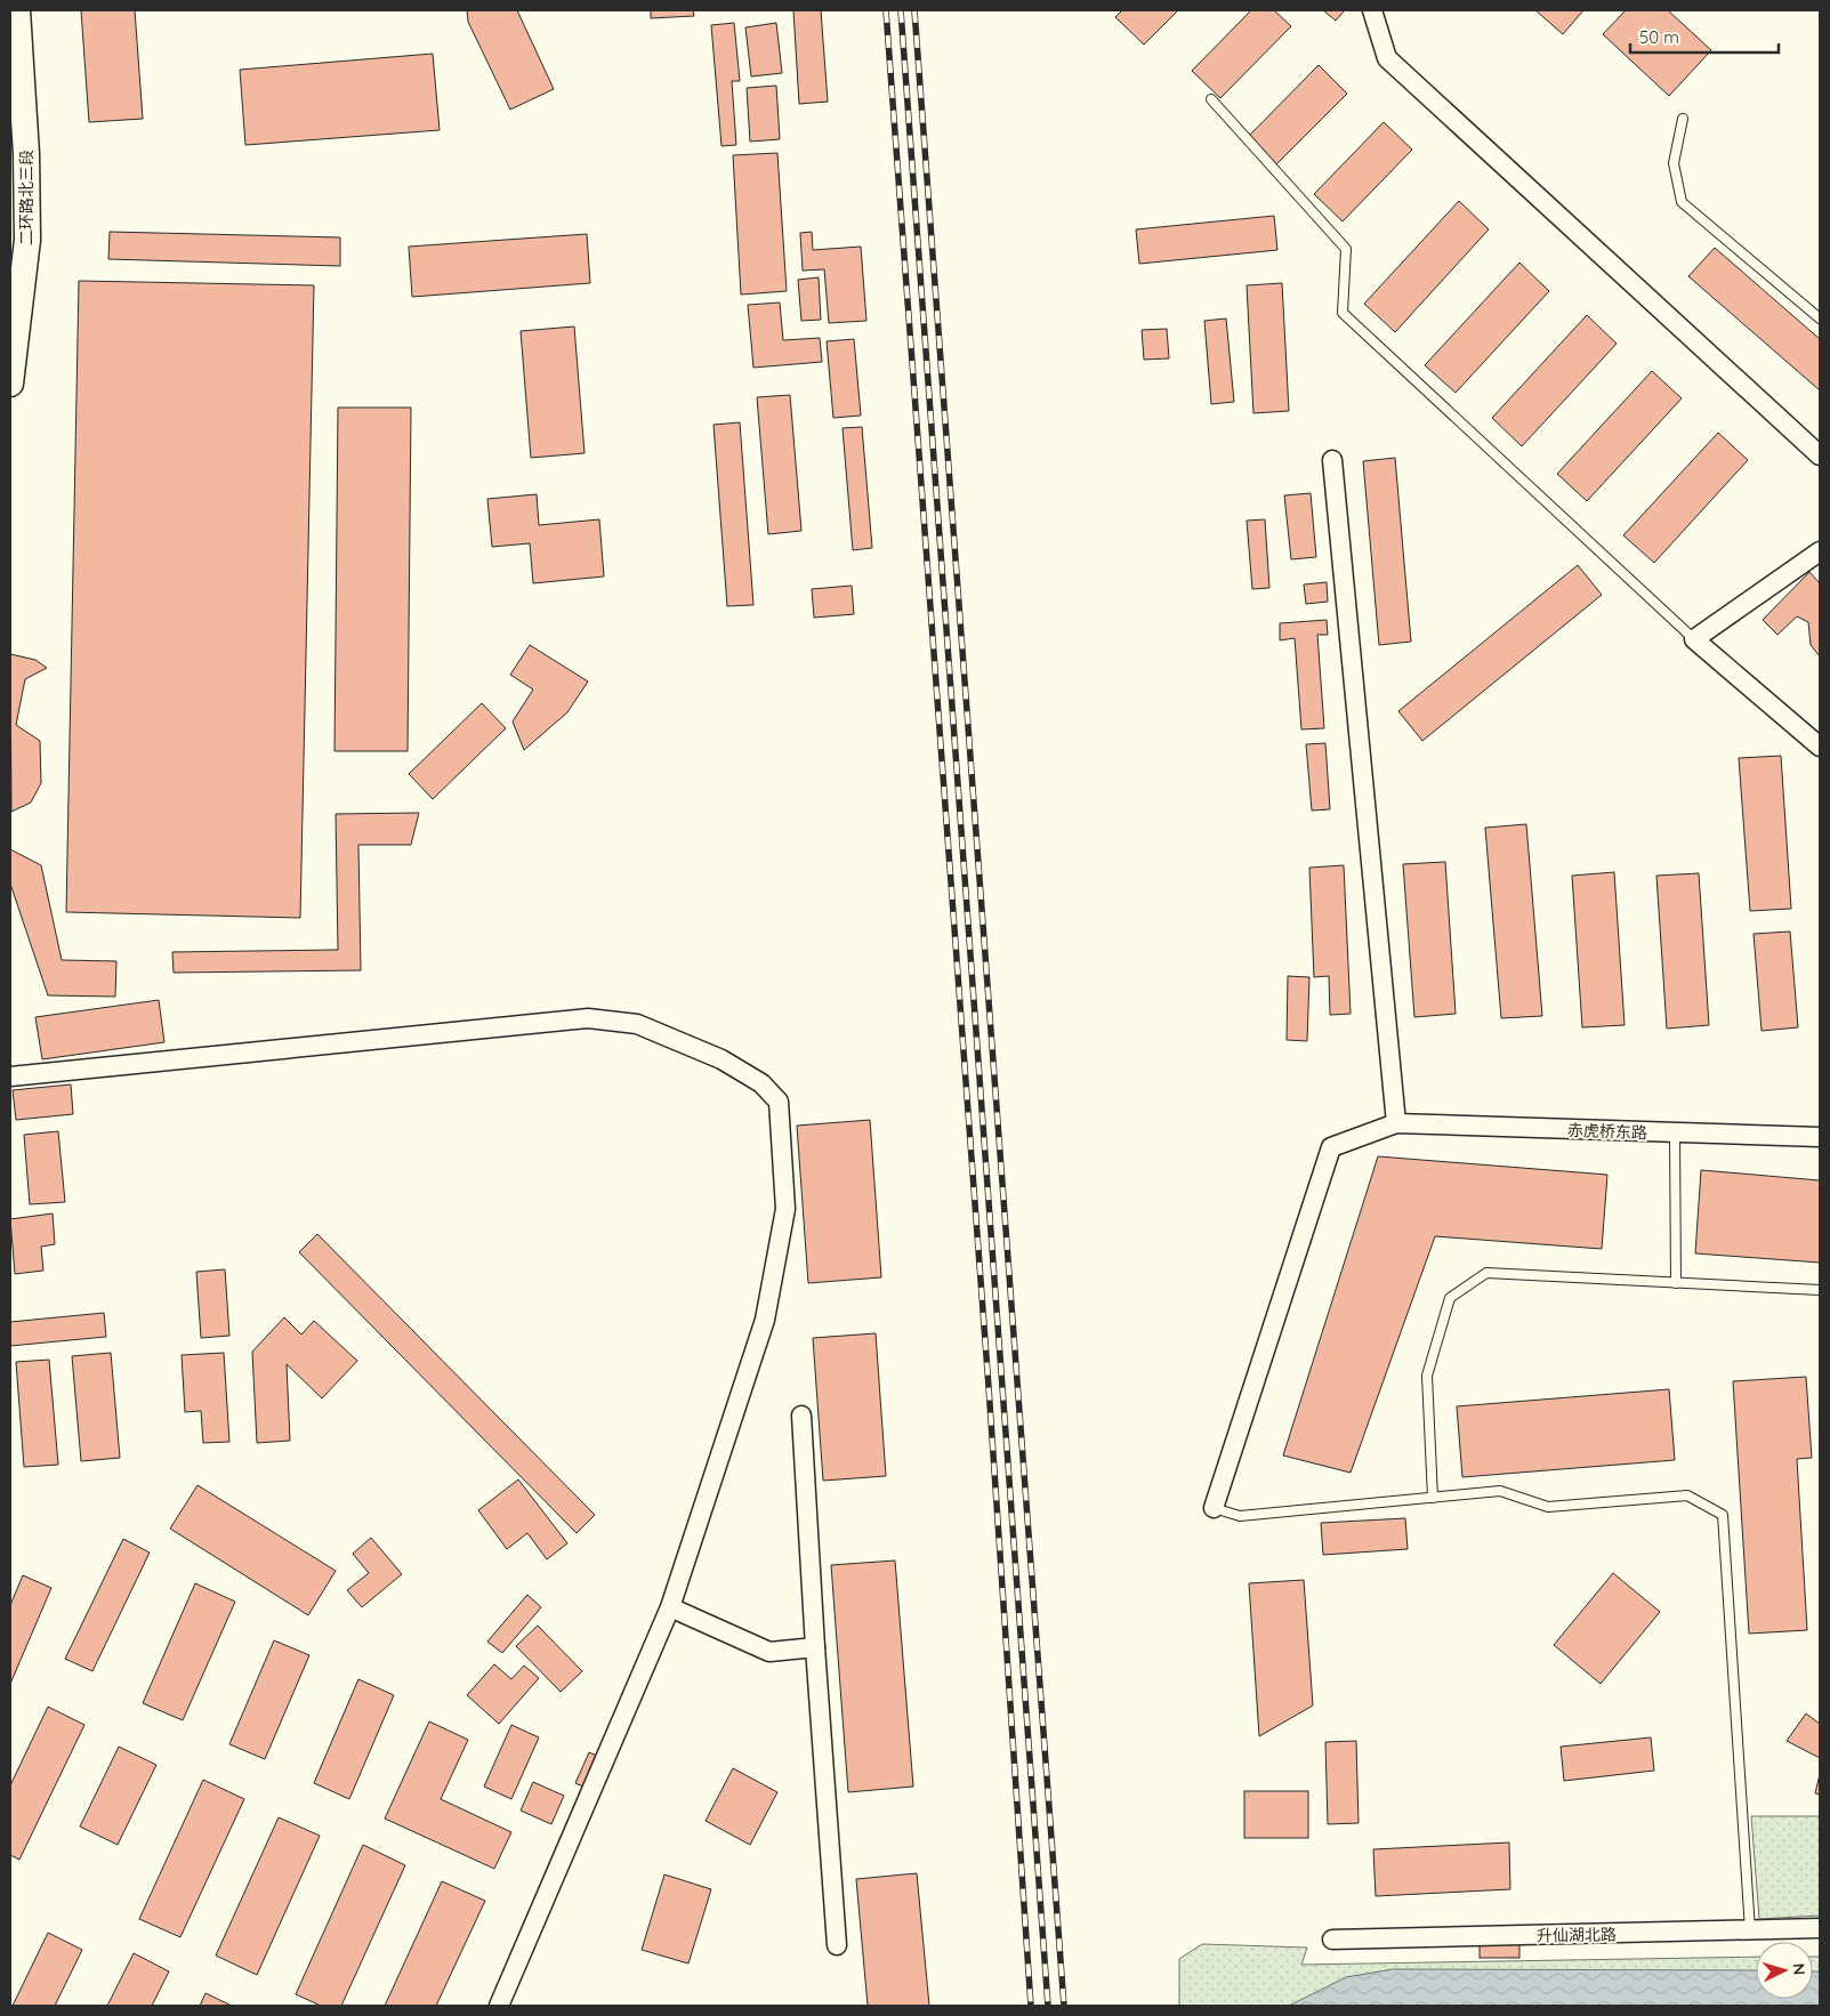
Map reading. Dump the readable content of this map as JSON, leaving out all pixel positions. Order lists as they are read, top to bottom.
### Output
{
  "streets": {
    "main road": ["二环路北三段"],
    "street": ["赤虎桥东路", "升仙湖北路"]
  },
  "scale_bar": "50 m",
  "north": "right"
}
